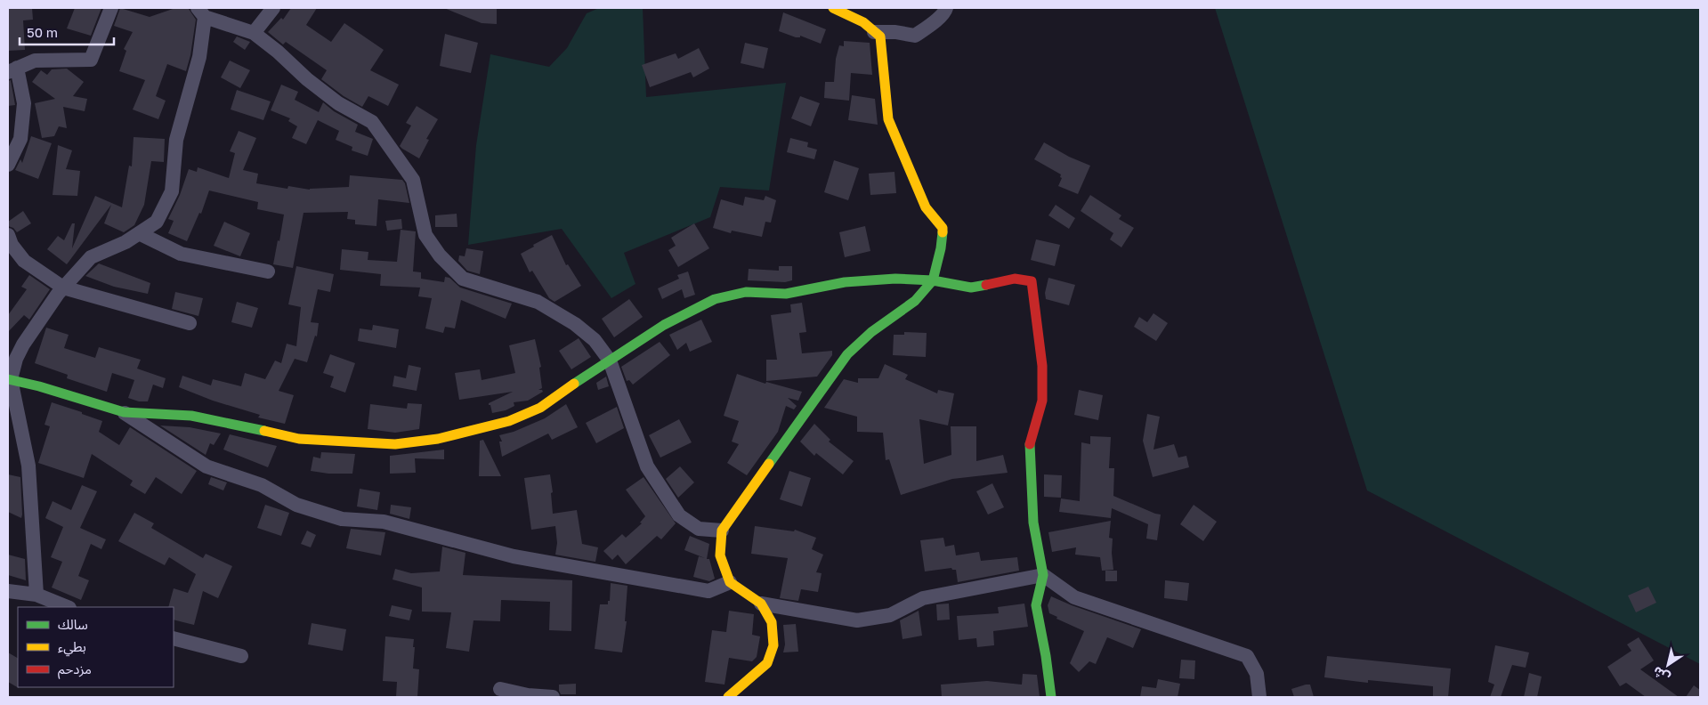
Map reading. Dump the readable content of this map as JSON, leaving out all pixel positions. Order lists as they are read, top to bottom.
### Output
{
  "legend": ["سالك", "بطيء", "مزدحم"],
  "scale_bar": "50 m",
  "north": "bottom left"
}
